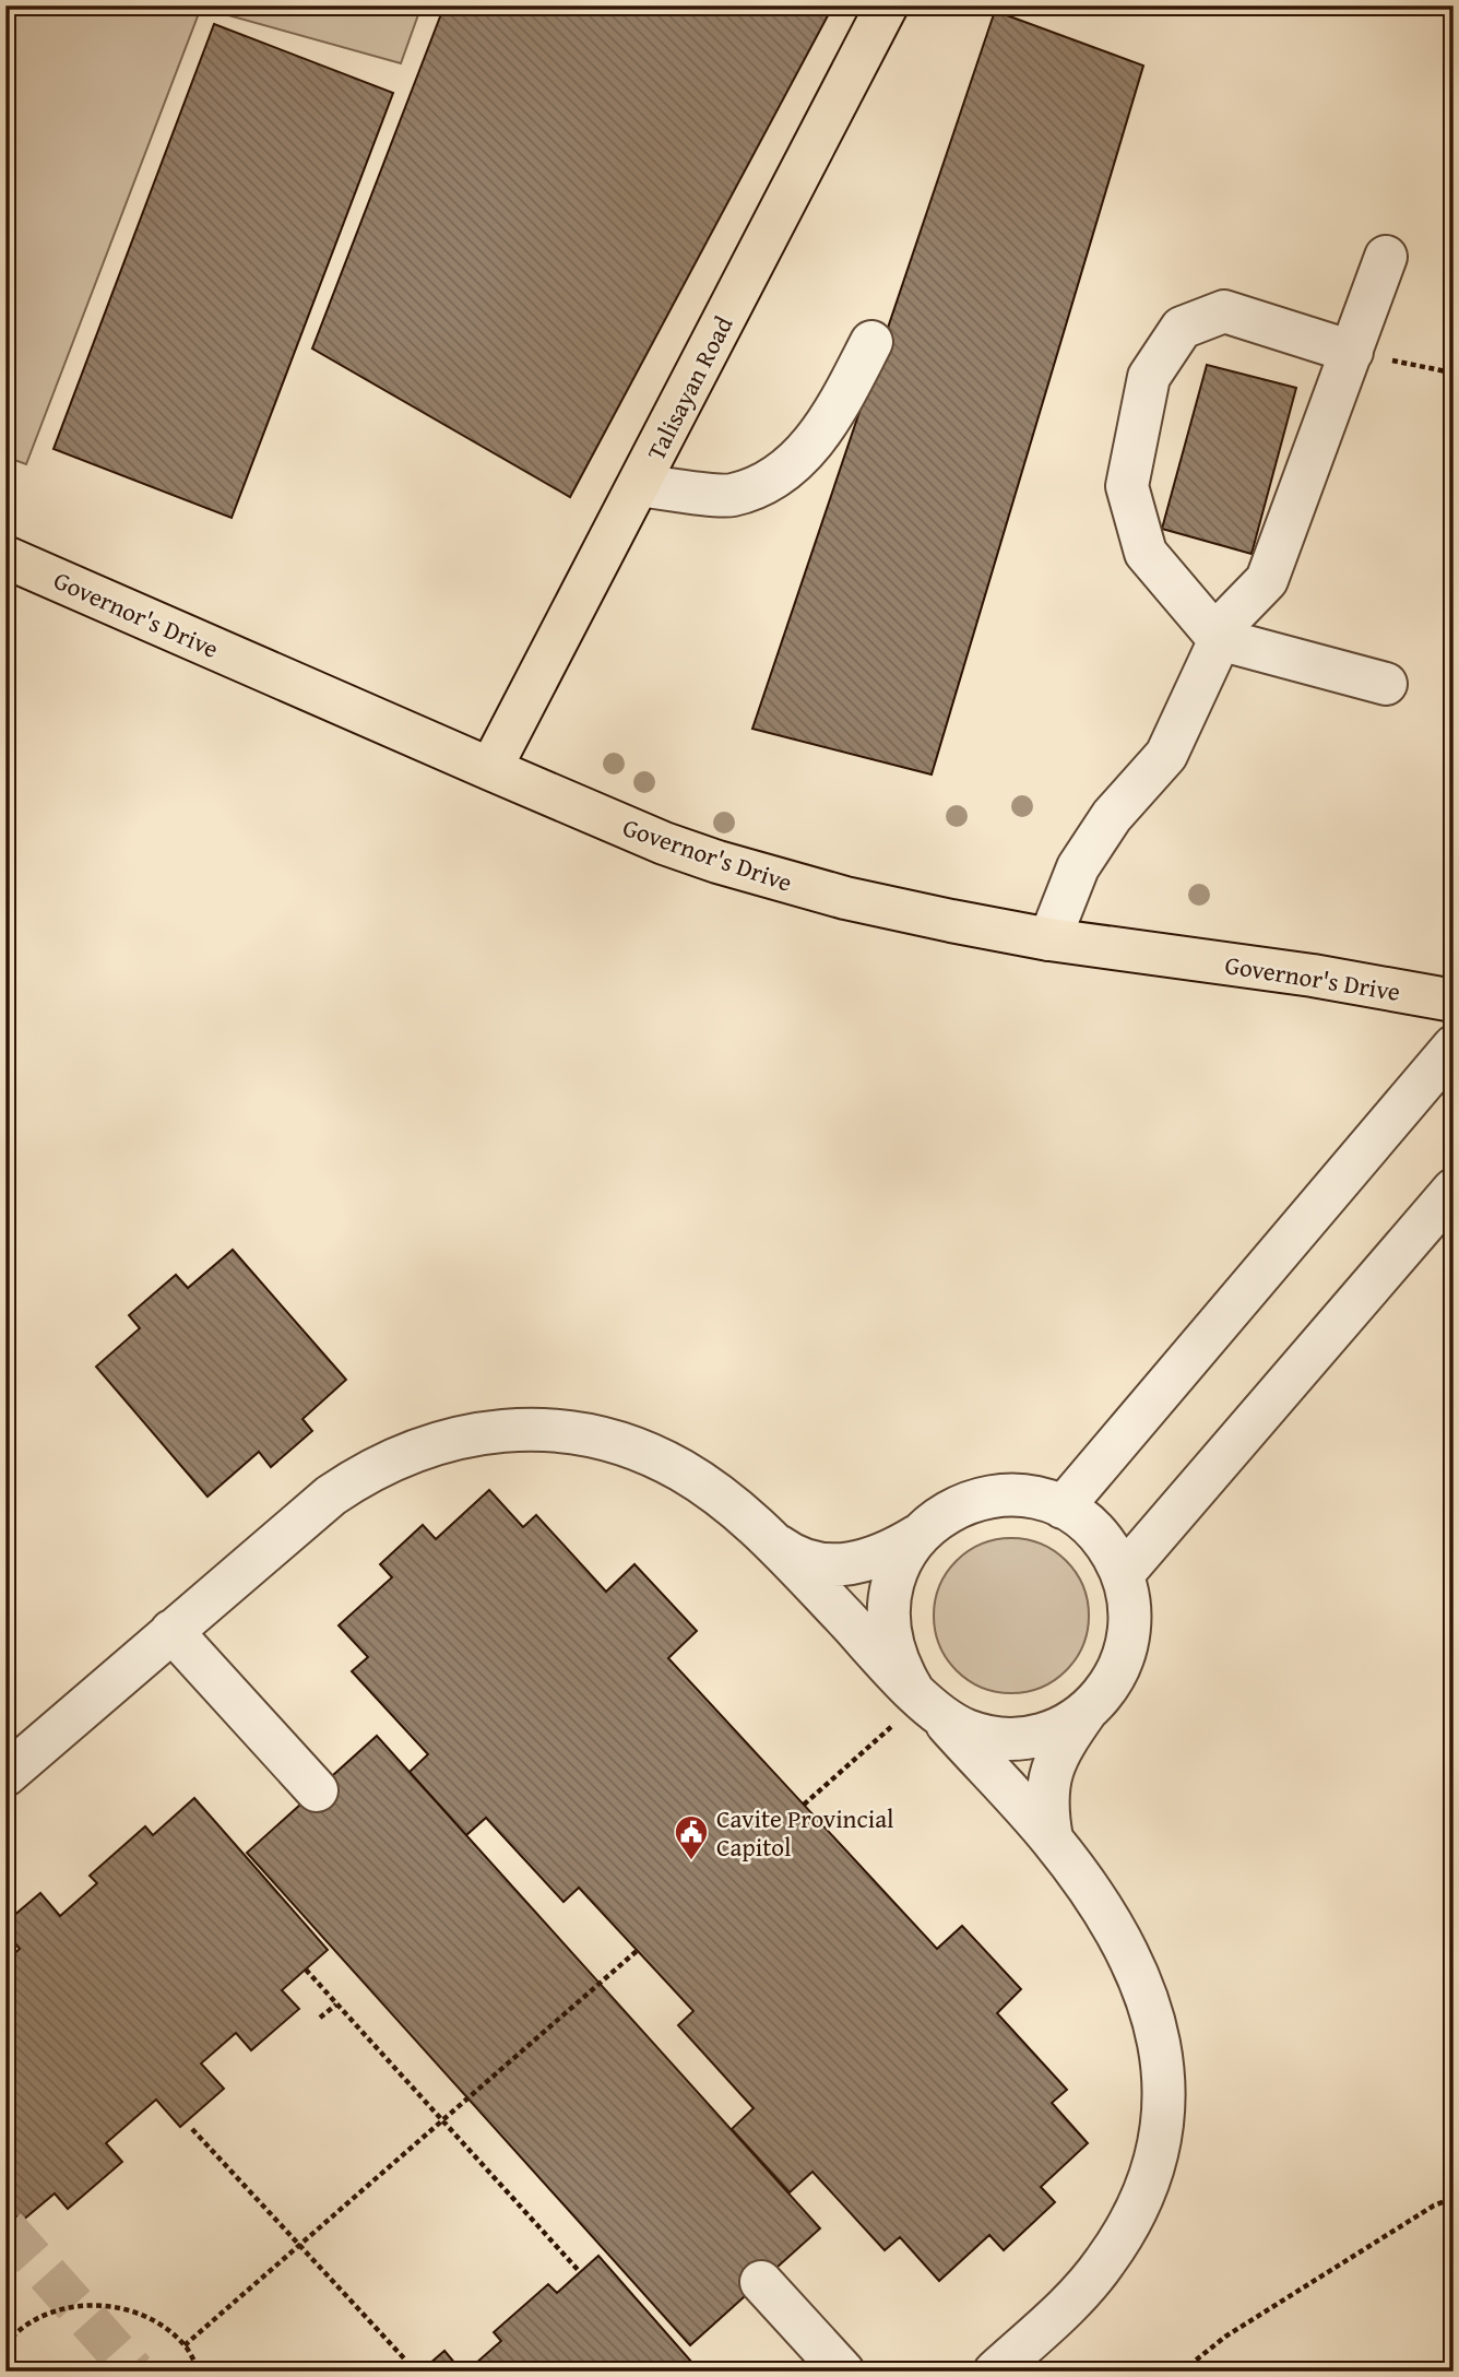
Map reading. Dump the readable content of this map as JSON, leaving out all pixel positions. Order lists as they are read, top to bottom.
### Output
{
  "streets": {
    "main road": ["Talisayan Road", "Governor's Drive"]
  },
  "crossings": [
    ["Talisayan Road", "Governor's Drive"]
  ],
  "places": {
    "public building": ["Cavite Provincial Capitol"]
  }
}
